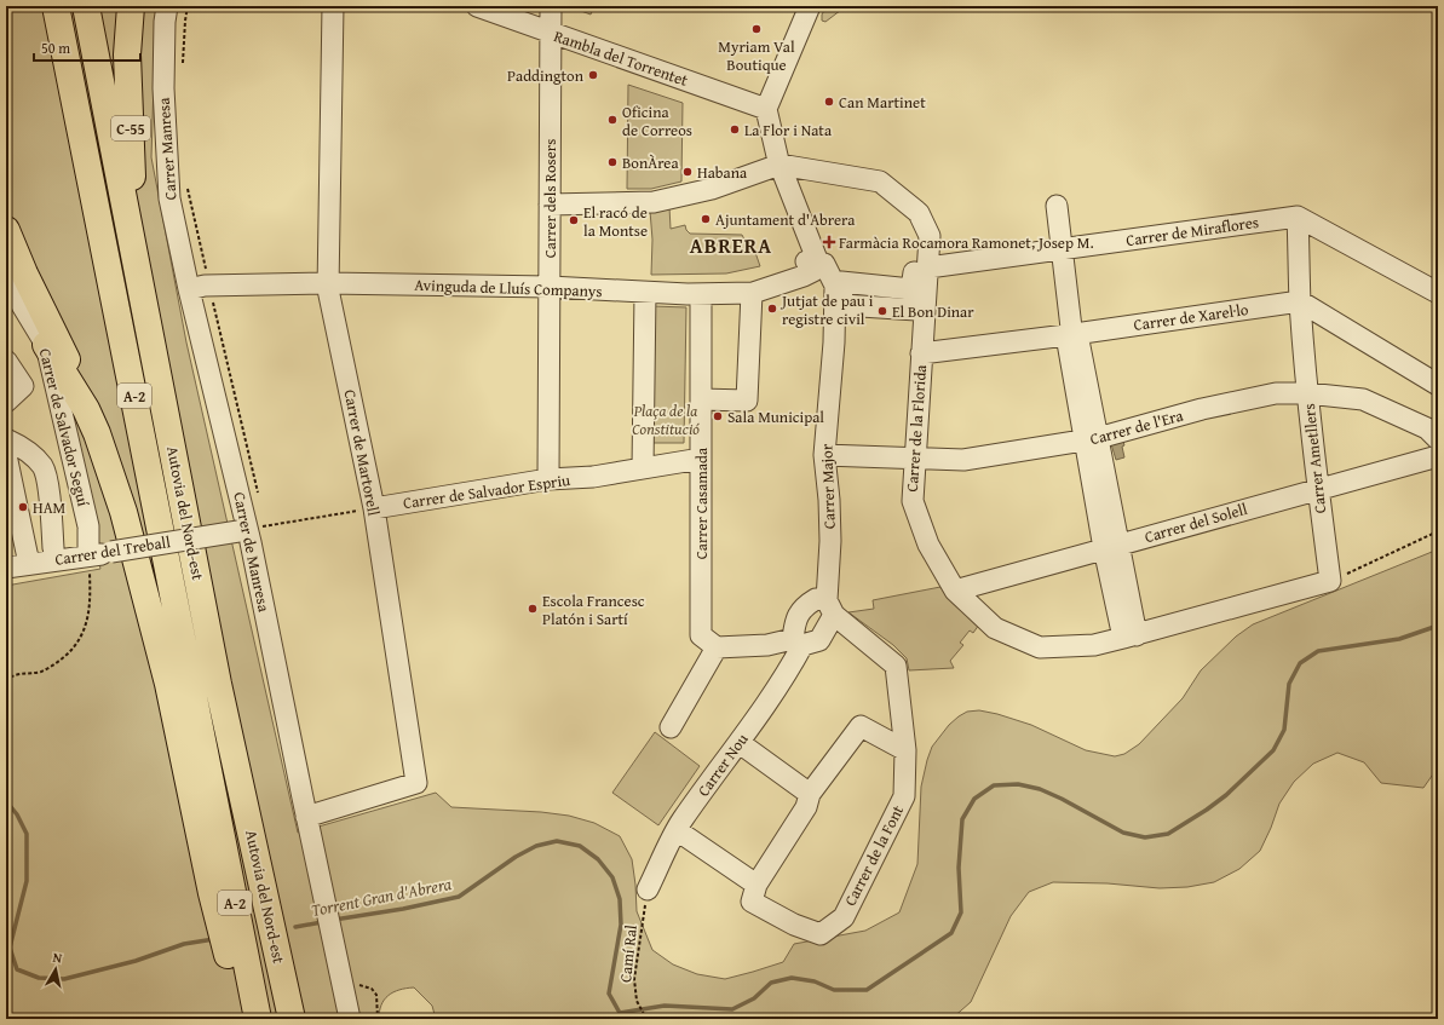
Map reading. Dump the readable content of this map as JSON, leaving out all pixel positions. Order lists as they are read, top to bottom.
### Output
{
  "streets": {
    "highway": ["C-55", "A-2", "Autovia del Nord-est"],
    "street": [
      "Rambla del Torrentet",
      "Carrer Manresa",
      "Carrer dels Rosers",
      "Carrer de Miraflores",
      "Avinguda de Lluís Companys",
      "Carrer de Xarel·lo",
      "Carrer de Salvador Seguí",
      "Carrer de l'Era",
      "Carrer de la Florida",
      "Carrer de Martorell",
      "Carrer Ametllers",
      "Carrer Major",
      "Carrer de Salvador Espriu",
      "Carrer Casamada",
      "Carrer del Solell",
      "Carrer del Treball",
      "Carrer de Manresa",
      "Carrer Nou",
      "Carrer de la Font"
    ],
    "path": ["Camí Ral"]
  },
  "crossings": [
    ["Rambla del Torrentet", "Carrer dels Rosers"],
    ["C-55", "Autovia del Nord-est"],
    ["Carrer Manresa", "Avinguda de Lluís Companys"],
    ["Carrer Manresa", "Carrer de Manresa"],
    ["Carrer dels Rosers", "Avinguda de Lluís Companys"],
    ["Carrer dels Rosers", "Carrer de Salvador Espriu"],
    ["Carrer de Miraflores", "Carrer de la Florida"],
    ["Carrer de Miraflores", "Carrer Ametllers"],
    ["Avinguda de Lluís Companys", "Carrer de Martorell"],
    ["Avinguda de Lluís Companys", "Carrer Major"],
    ["Avinguda de Lluís Companys", "Carrer Casamada"],
    ["Avinguda de Lluís Companys", "Carrer de Manresa"],
    ["Carrer de Xarel·lo", "Carrer de la Florida"],
    ["Carrer de Xarel·lo", "Carrer Ametllers"],
    ["Carrer de Salvador Seguí", "Carrer del Treball"],
    ["Carrer de l'Era", "Carrer de la Florida"],
    ["Carrer de l'Era", "Carrer Ametllers"],
    ["Carrer de l'Era", "Carrer Major"],
    ["Carrer de la Florida", "Carrer Ametllers"],
    ["Carrer de la Florida", "Carrer del Solell"],
    ["Carrer de Martorell", "Carrer de Salvador Espriu"],
    ["Carrer de Martorell", "Carrer de Manresa"],
    ["Carrer Ametllers", "Carrer del Solell"],
    ["Carrer Major", "Carrer Nou"],
    ["Carrer Major", "Carrer de la Font"],
    ["Carrer de Salvador Espriu", "Carrer Casamada"],
    ["Carrer del Treball", "Carrer de Manresa"],
    ["Carrer Nou", "Carrer de la Font"],
    ["Carrer Nou", "Camí Ral"]
  ],
  "districts": ["ABRERA"],
  "water": ["Torrent Gran d'Abrera"],
  "parks": ["Plaça de la Constitució"],
  "places": {
    "other": [
      "Myriam Val Boutique",
      "Paddington",
      "Can Martinet",
      "Oficina de Correos",
      "La Flor i Nata",
      "BonÀrea",
      "Habana",
      "Ajuntament d'Abrera",
      "El racó de la Montse",
      "Jutjat de pau i registre civil",
      "El Bon Dinar",
      "Sala Municipal",
      "HAM",
      "Escola Francesc Platón i Sartí"
    ],
    "health": ["Farmàcia Rocamora Ramonet, Josep M."]
  },
  "scale_bar": "50 m",
  "north": "top"
}
